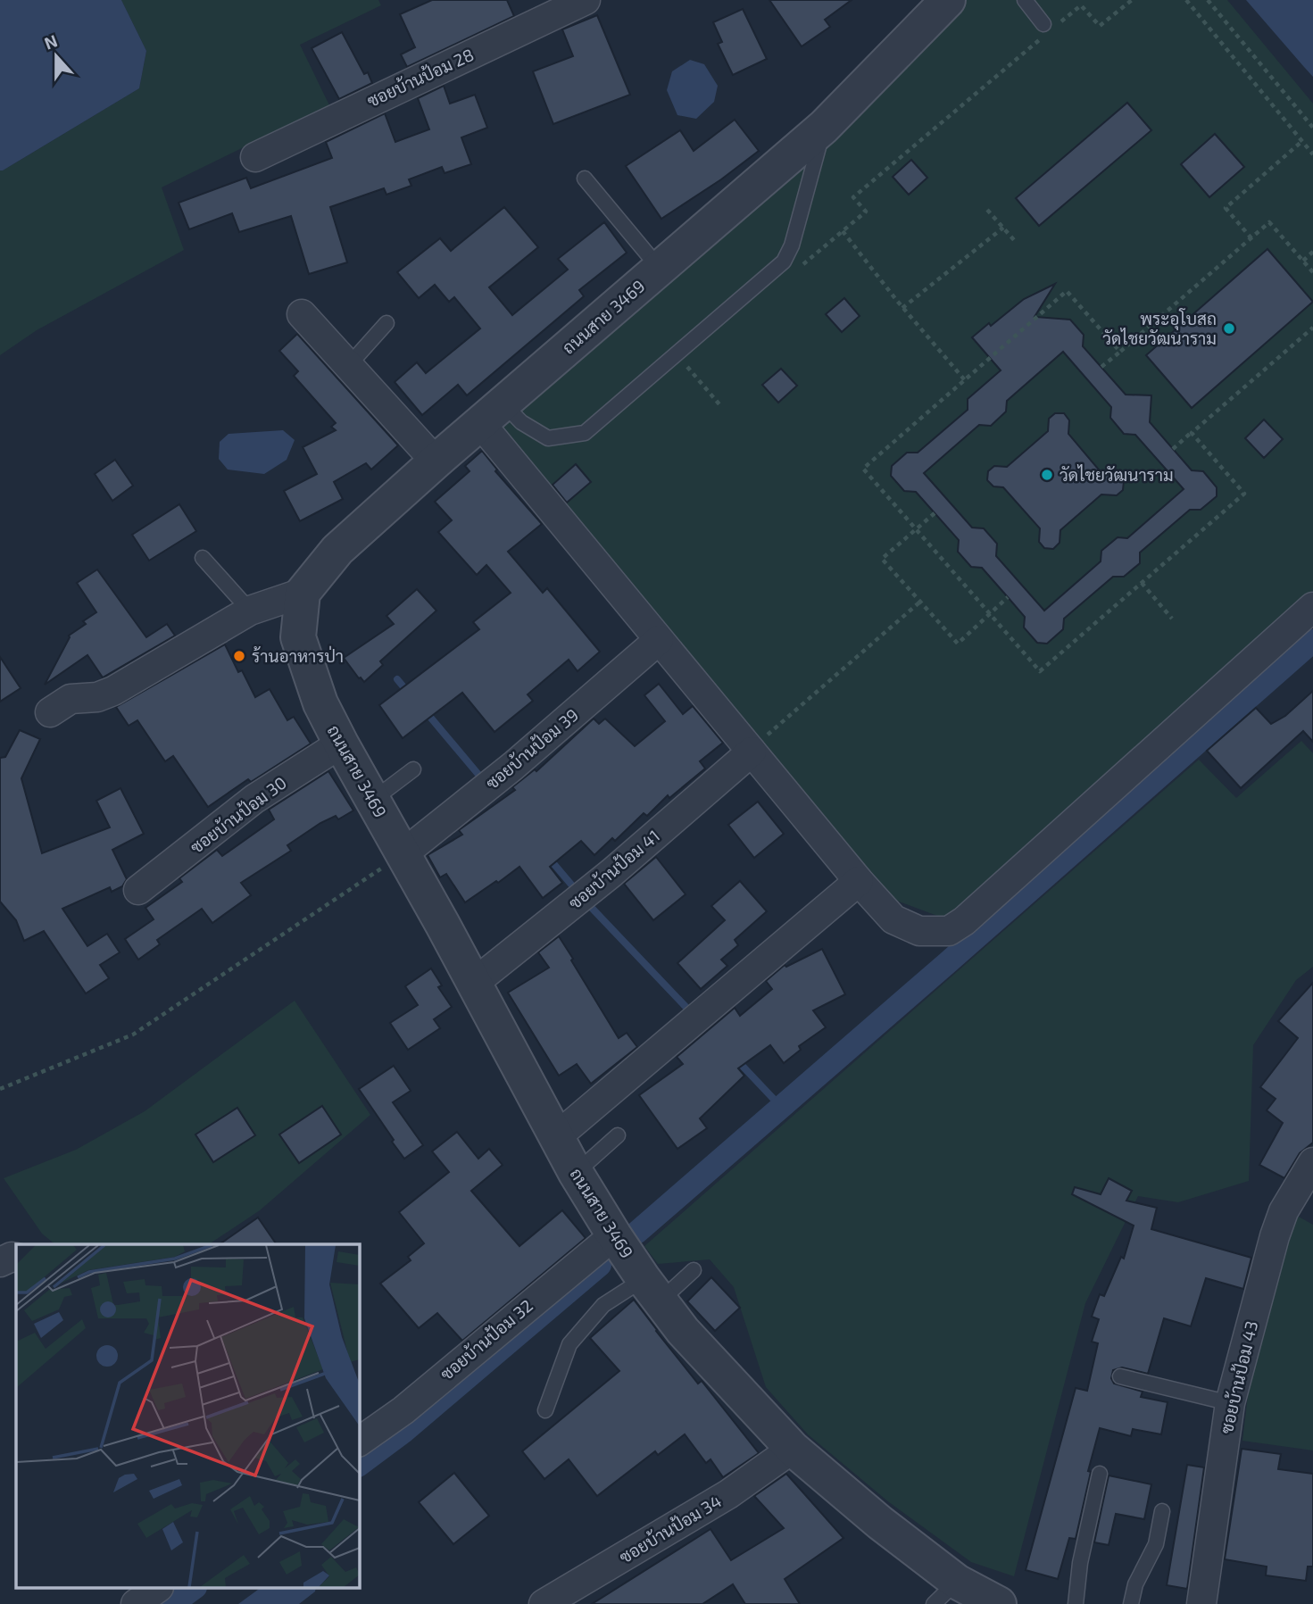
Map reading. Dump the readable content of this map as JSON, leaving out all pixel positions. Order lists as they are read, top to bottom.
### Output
{
  "streets": {
    "street": [
      "ซอยบ้านป้อม 28",
      "ถนนสาย 3469",
      "ซอยบ้านป้อม 39",
      "ซอยบ้านป้อม 30",
      "ซอยบ้านป้อม 41",
      "ซอยบ้านป้อม 32",
      "ซอยบ้านป้อม 43",
      "ซอยบ้านป้อม 34"
    ]
  },
  "crossings": [
    ["ถนนสาย 3469", "ซอยบ้านป้อม 39"],
    ["ถนนสาย 3469", "ซอยบ้านป้อม 30"],
    ["ถนนสาย 3469", "ซอยบ้านป้อม 41"],
    ["ถนนสาย 3469", "ซอยบ้านป้อม 32"],
    ["ถนนสาย 3469", "ซอยบ้านป้อม 34"]
  ],
  "places": ["พระอุโบสถ วัดไชยวัฒนาราม", "วัดไชยวัฒนาราม", "ร้านอาหารป่า"],
  "north": "top"
}
